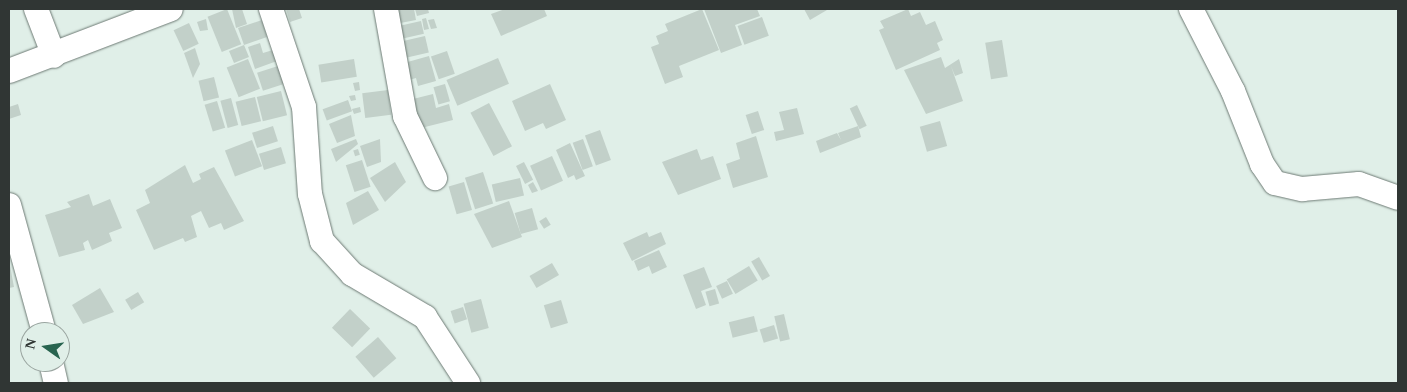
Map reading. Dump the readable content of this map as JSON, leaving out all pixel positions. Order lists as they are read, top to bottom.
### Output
{
  "north": "left"
}
